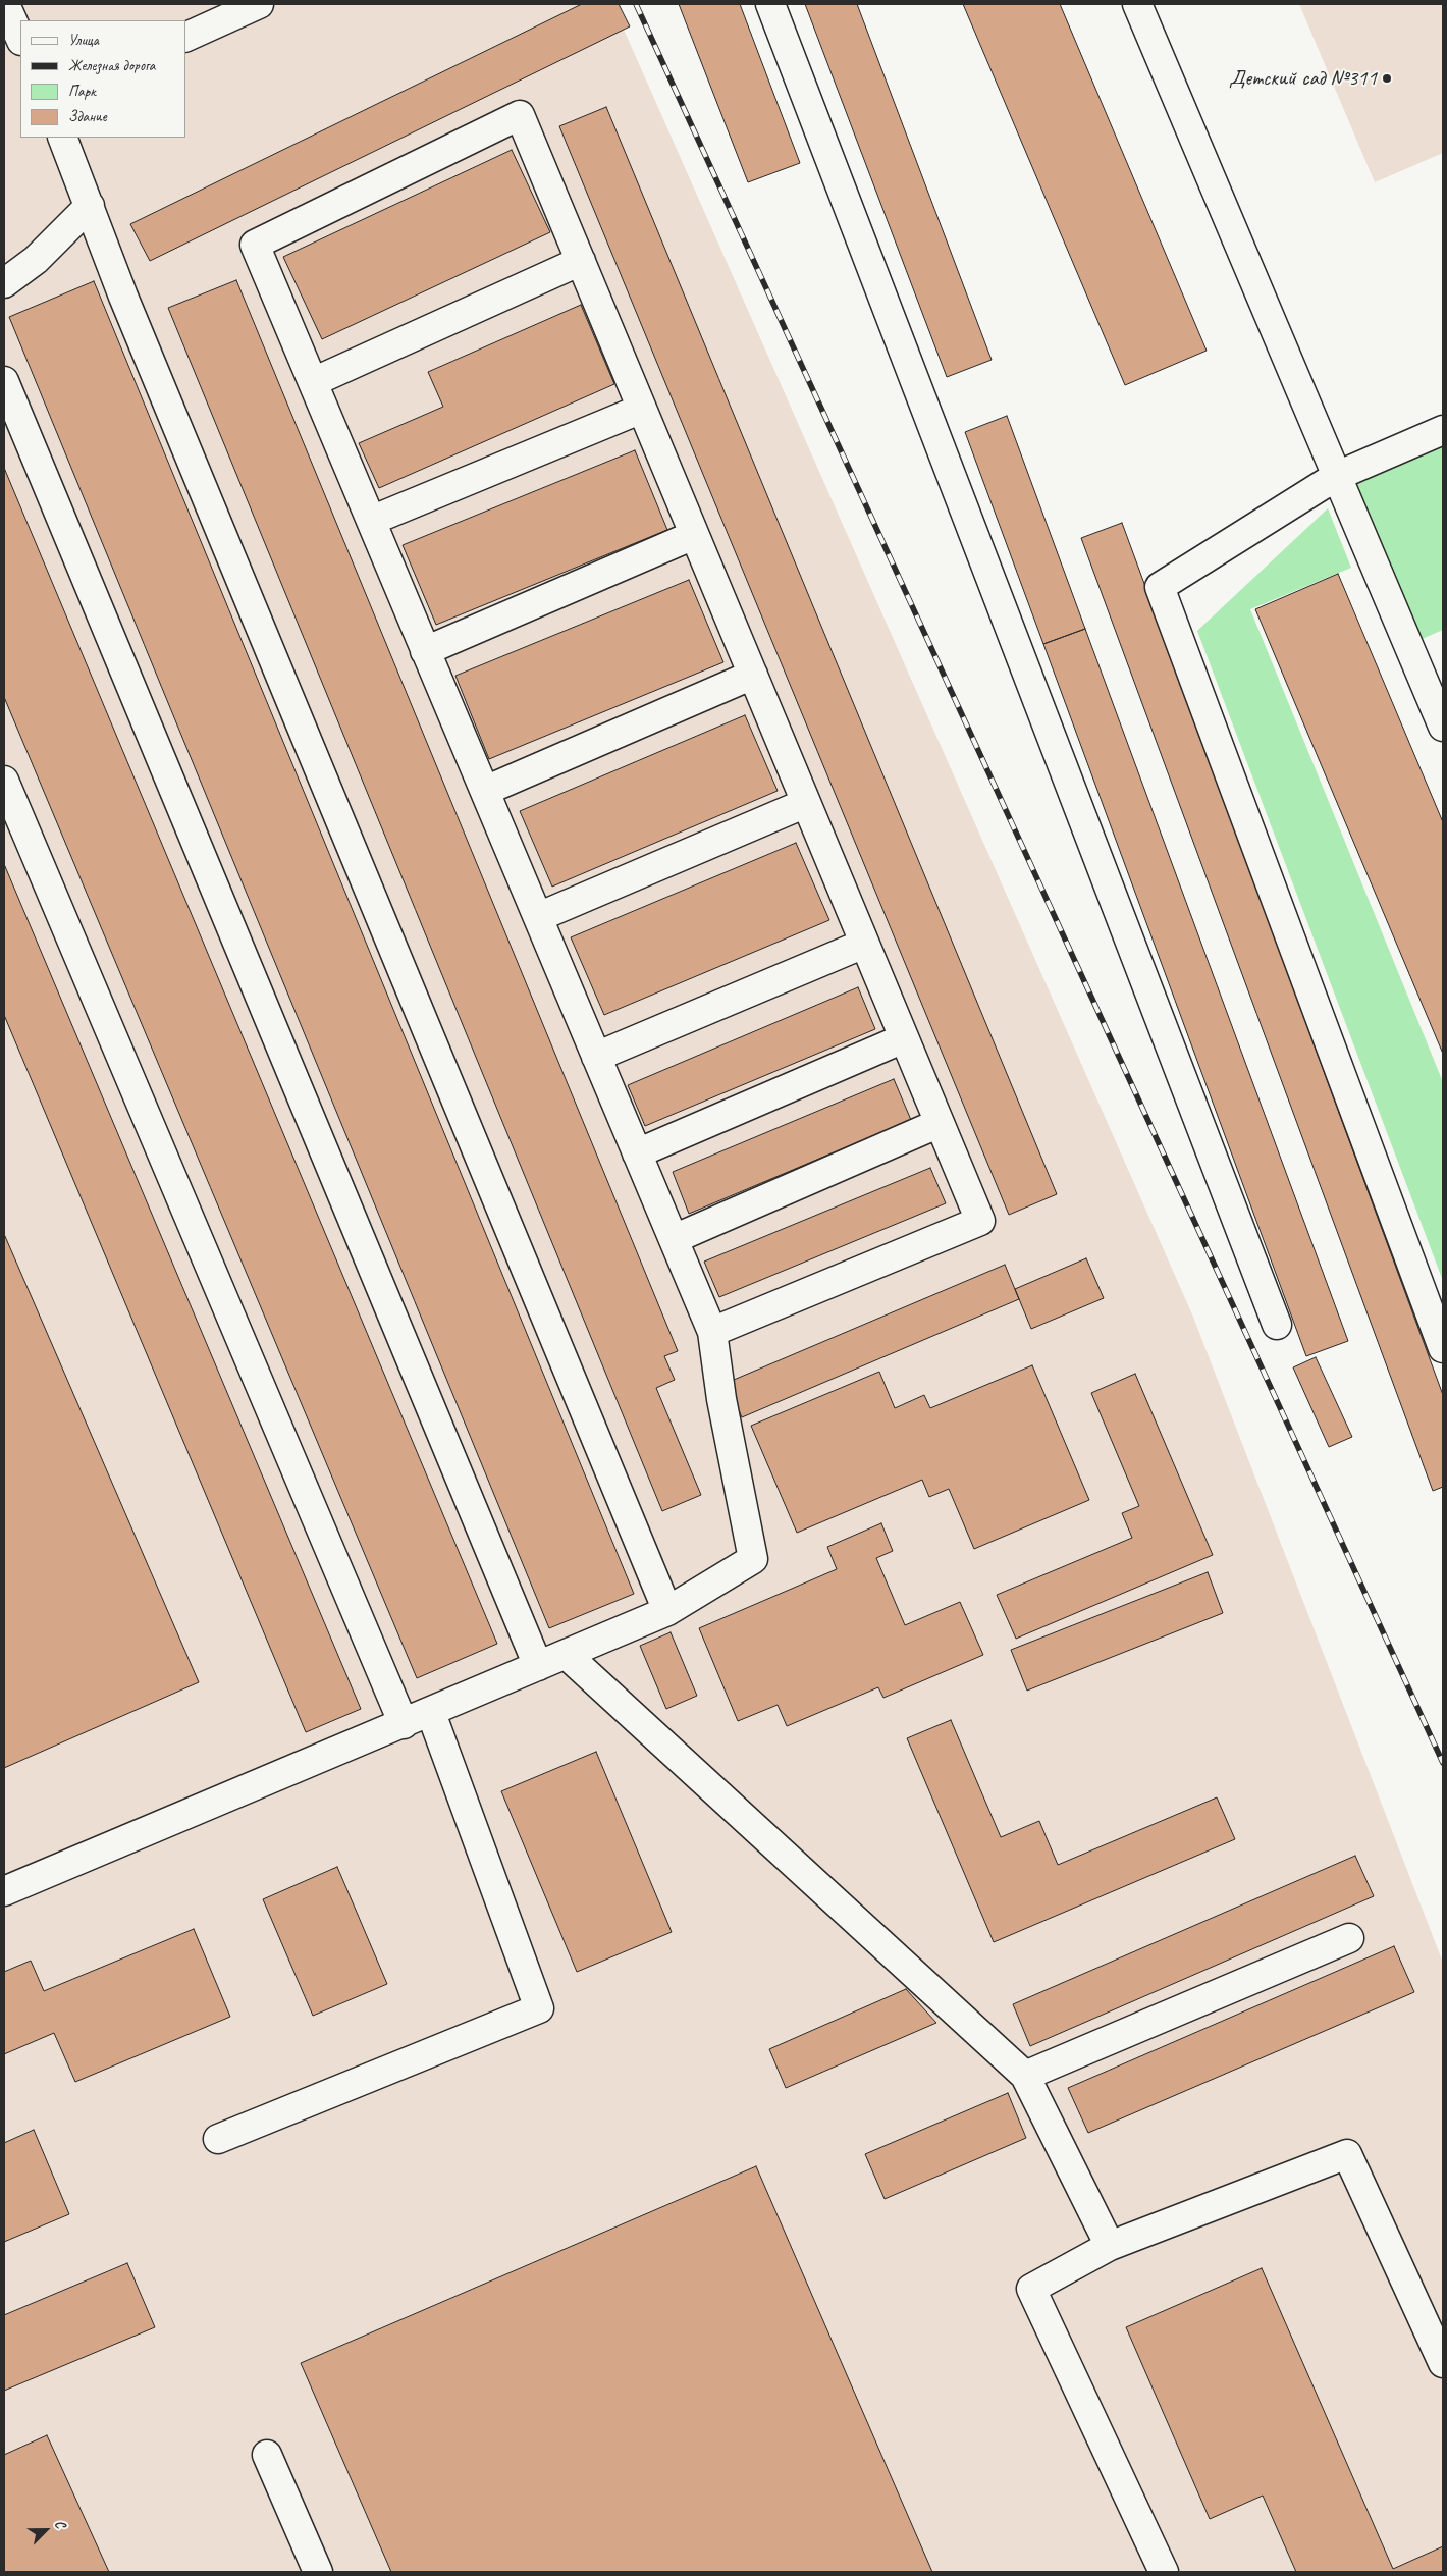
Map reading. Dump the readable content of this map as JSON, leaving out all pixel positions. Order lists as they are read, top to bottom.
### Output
{
  "places": ["Детский сад №311"],
  "legend": [
    "Улица",
    "Железная дорога",
    "Парк",
    "Здание"
  ],
  "north": "top right"
}
